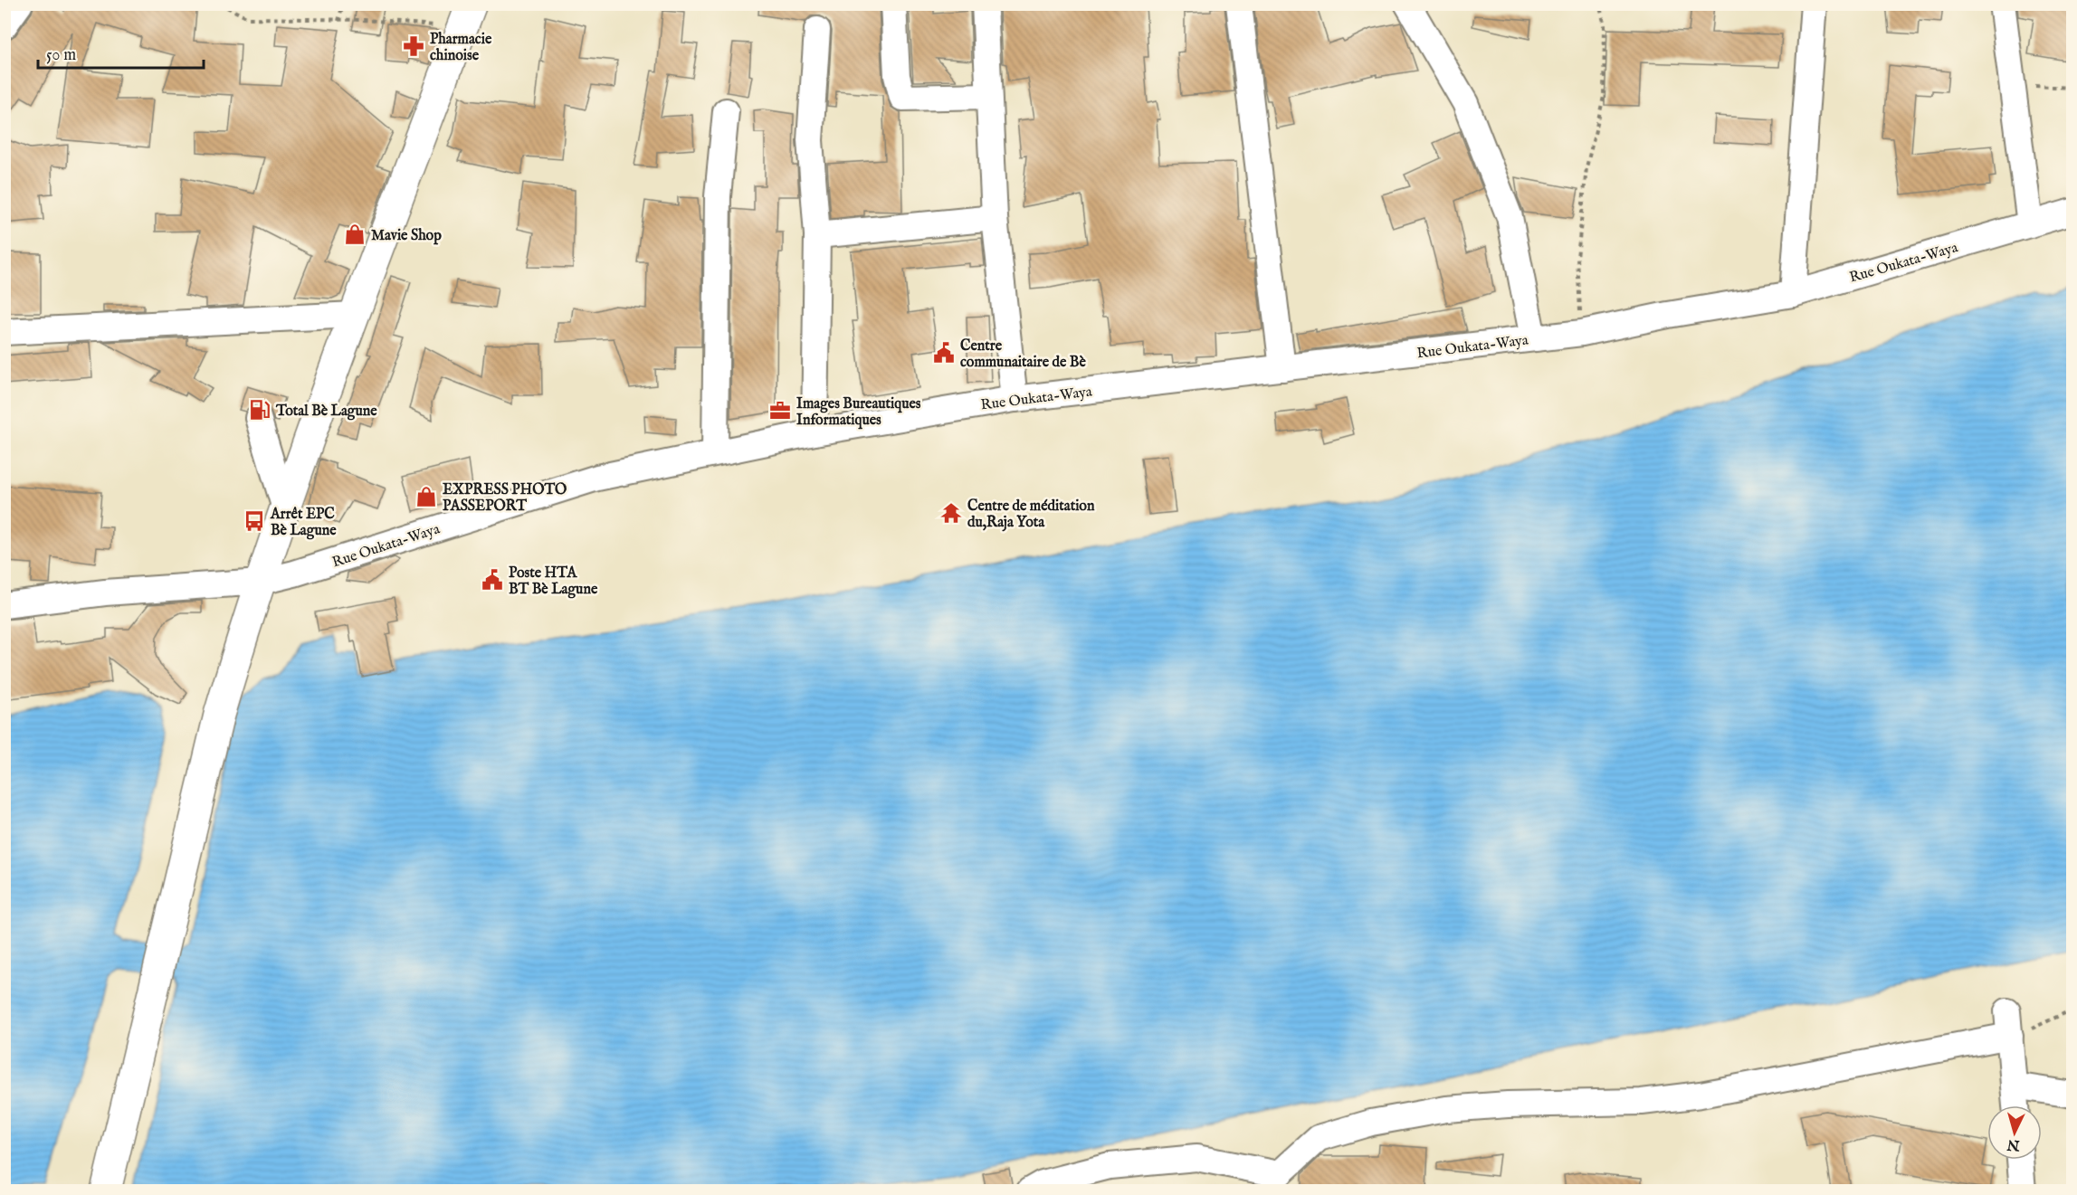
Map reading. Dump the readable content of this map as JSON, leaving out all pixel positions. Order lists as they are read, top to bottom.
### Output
{
  "streets": {
    "street": ["Rue Oukata-Waya"]
  },
  "places": {
    "pharmacy": ["Pharmacie chinoise"],
    "shop": ["Mavie Shop", "EXPRESS PHOTO PASSEPORT"],
    "public building": ["Centre communaitaire de Bè", "Poste HTA BT Bè Lagune"],
    "fuel station": ["Total Bè Lagune"],
    "office": ["Images Bureautiques Informatiques"],
    "temple": ["Centre de méditation du,Raja Yota"],
    "bus stop": ["Arrêt EPC Bè Lagune"]
  },
  "scale_bar": "50 m",
  "north": "bottom"
}
